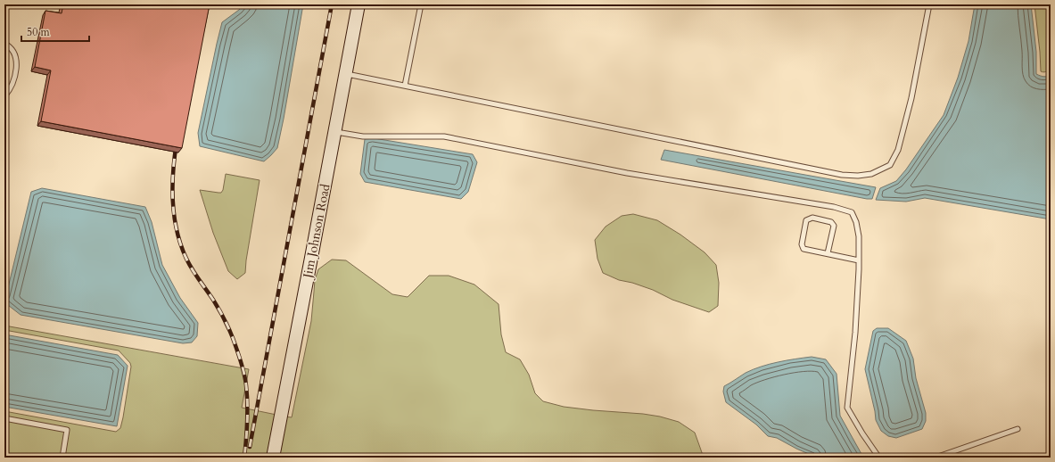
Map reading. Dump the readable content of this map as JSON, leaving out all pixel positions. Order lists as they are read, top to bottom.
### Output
{
  "streets": {
    "street": ["Jim Johnson Road"]
  },
  "scale_bar": "50 m"
}
